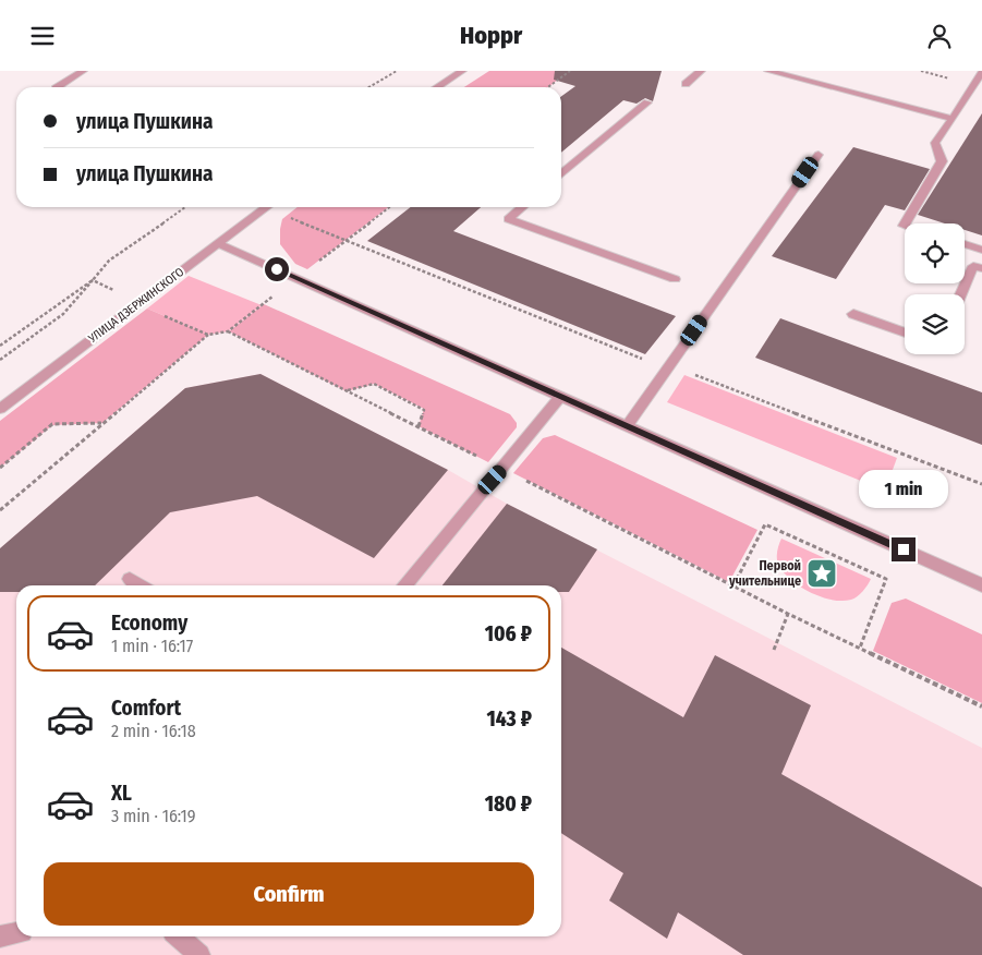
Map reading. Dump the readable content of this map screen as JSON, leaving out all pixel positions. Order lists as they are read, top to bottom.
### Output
{
  "streets": {
    "street": ["УЛИЦА ДЗЕРЖИНСКОГО"]
  },
  "places": {
    "place": ["Первой учительнице"]
  },
  "page": {
    "header": "Hoppr",
    "banner": ["улица Пушкина", "улица Пушкина"],
    "bubble": "1 min",
    "list": [
      {
        "name": "Economy",
        "note": "1 min · 16:17",
        "value": "106 ₽"
      },
      {
        "name": "Comfort",
        "note": "2 min · 16:18",
        "value": "143 ₽"
      },
      {
        "name": "XL",
        "note": "3 min · 16:19",
        "value": "180 ₽"
      }
    ],
    "buttons": "Confirm"
  }
}
